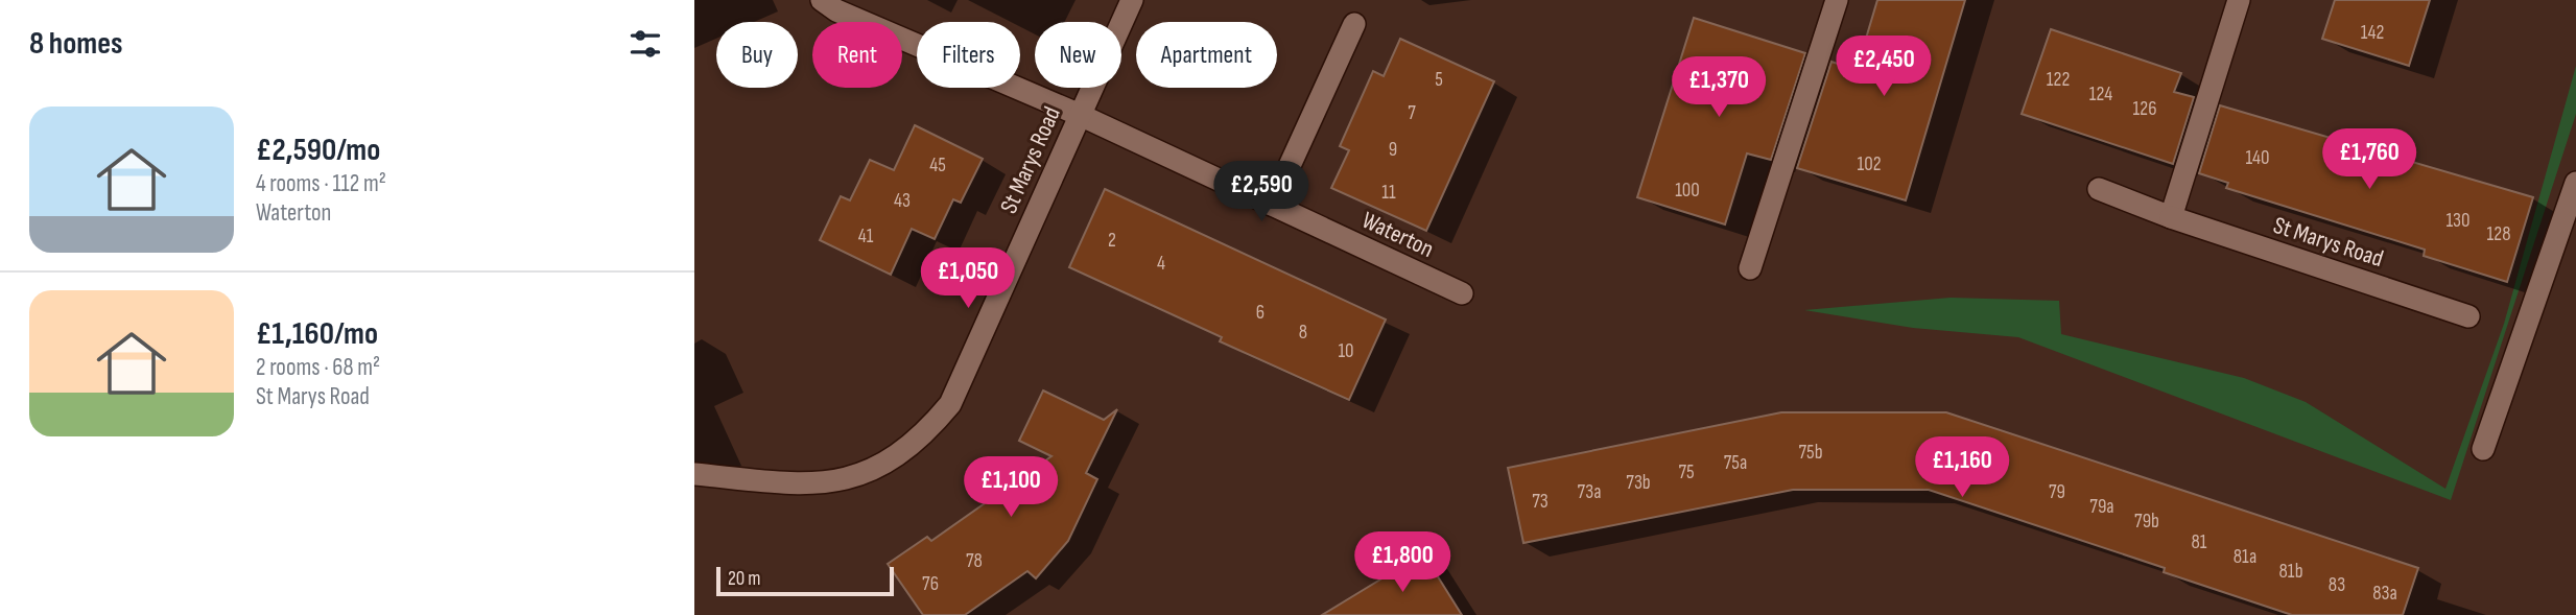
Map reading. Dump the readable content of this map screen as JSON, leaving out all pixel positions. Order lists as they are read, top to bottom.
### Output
{
  "streets": {
    "street": ["St Marys Road", "Waterton"]
  },
  "crossings": [
    ["St Marys Road", "Waterton"]
  ],
  "house_numbers": [
    "142",
    "5",
    "122",
    "124",
    "126",
    "7",
    "9",
    "140",
    "102",
    "45",
    "100",
    "11",
    "43",
    "130",
    "128",
    "41",
    "2",
    "4",
    "6",
    "8",
    "10",
    "75b",
    "75a",
    "75",
    "73b",
    "73a",
    "79",
    "73",
    "79a",
    "79b",
    "81",
    "81a",
    "78",
    "81b",
    "76",
    "83",
    "83a"
  ],
  "scale_bar": "20 m",
  "page": {
    "heading": "8 homes",
    "chip": [
      "Buy",
      "Rent",
      "Filters",
      "New",
      "Apartment"
    ],
    "price": [
      "£2,450",
      "£1,370",
      "£1,760",
      "£2,590",
      "£1,050",
      "£1,160",
      "£1,100",
      "£1,800"
    ],
    "list": [
      {
        "name": "£2,590/mo",
        "note": "4 rooms · 112 m² · Waterton"
      },
      {
        "name": "£1,160/mo",
        "note": "2 rooms · 68 m² · St Marys Road"
      }
    ],
    "scale": "20 m"
  }
}
